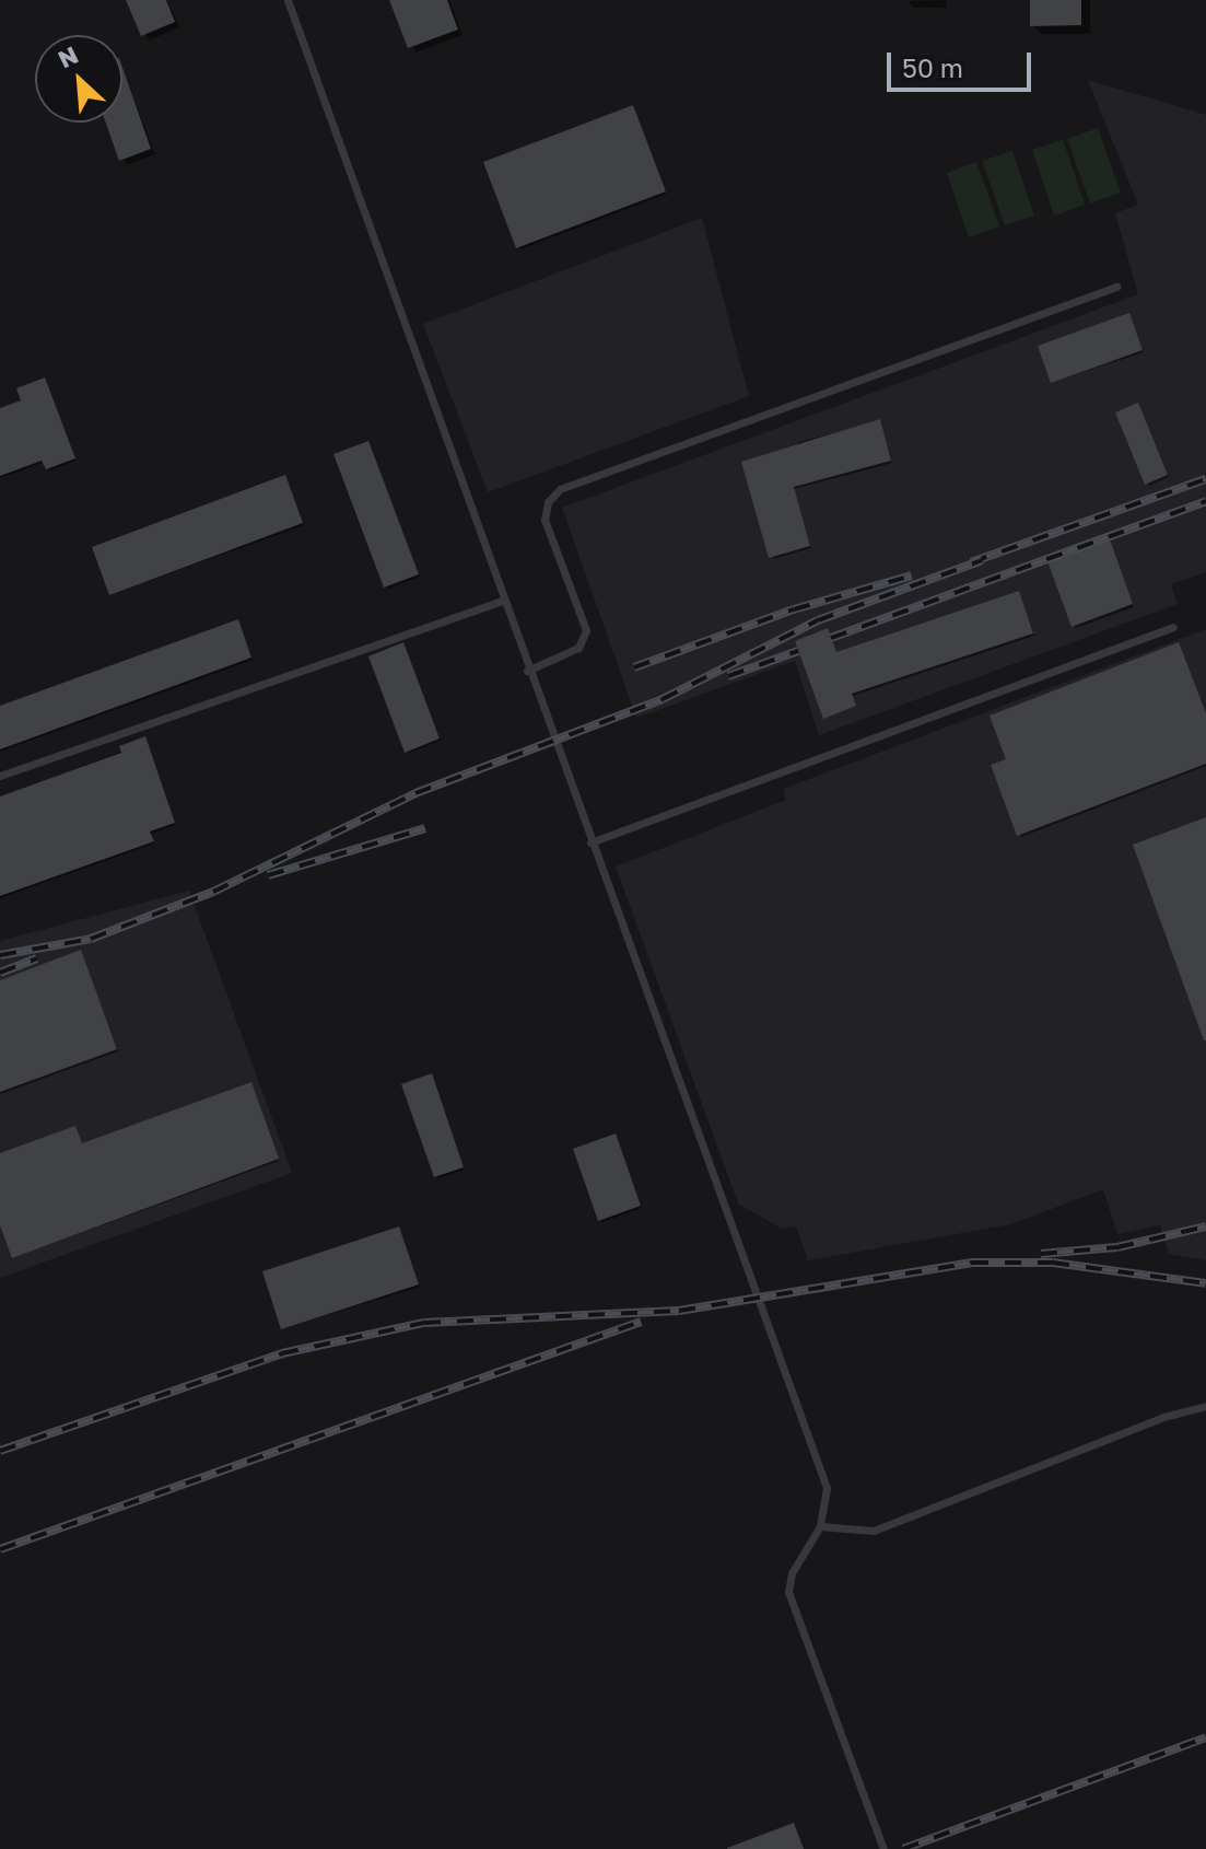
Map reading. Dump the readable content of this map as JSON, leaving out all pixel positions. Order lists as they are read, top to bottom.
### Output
{
  "scale_bar": "50 m",
  "north": "top left"
}
